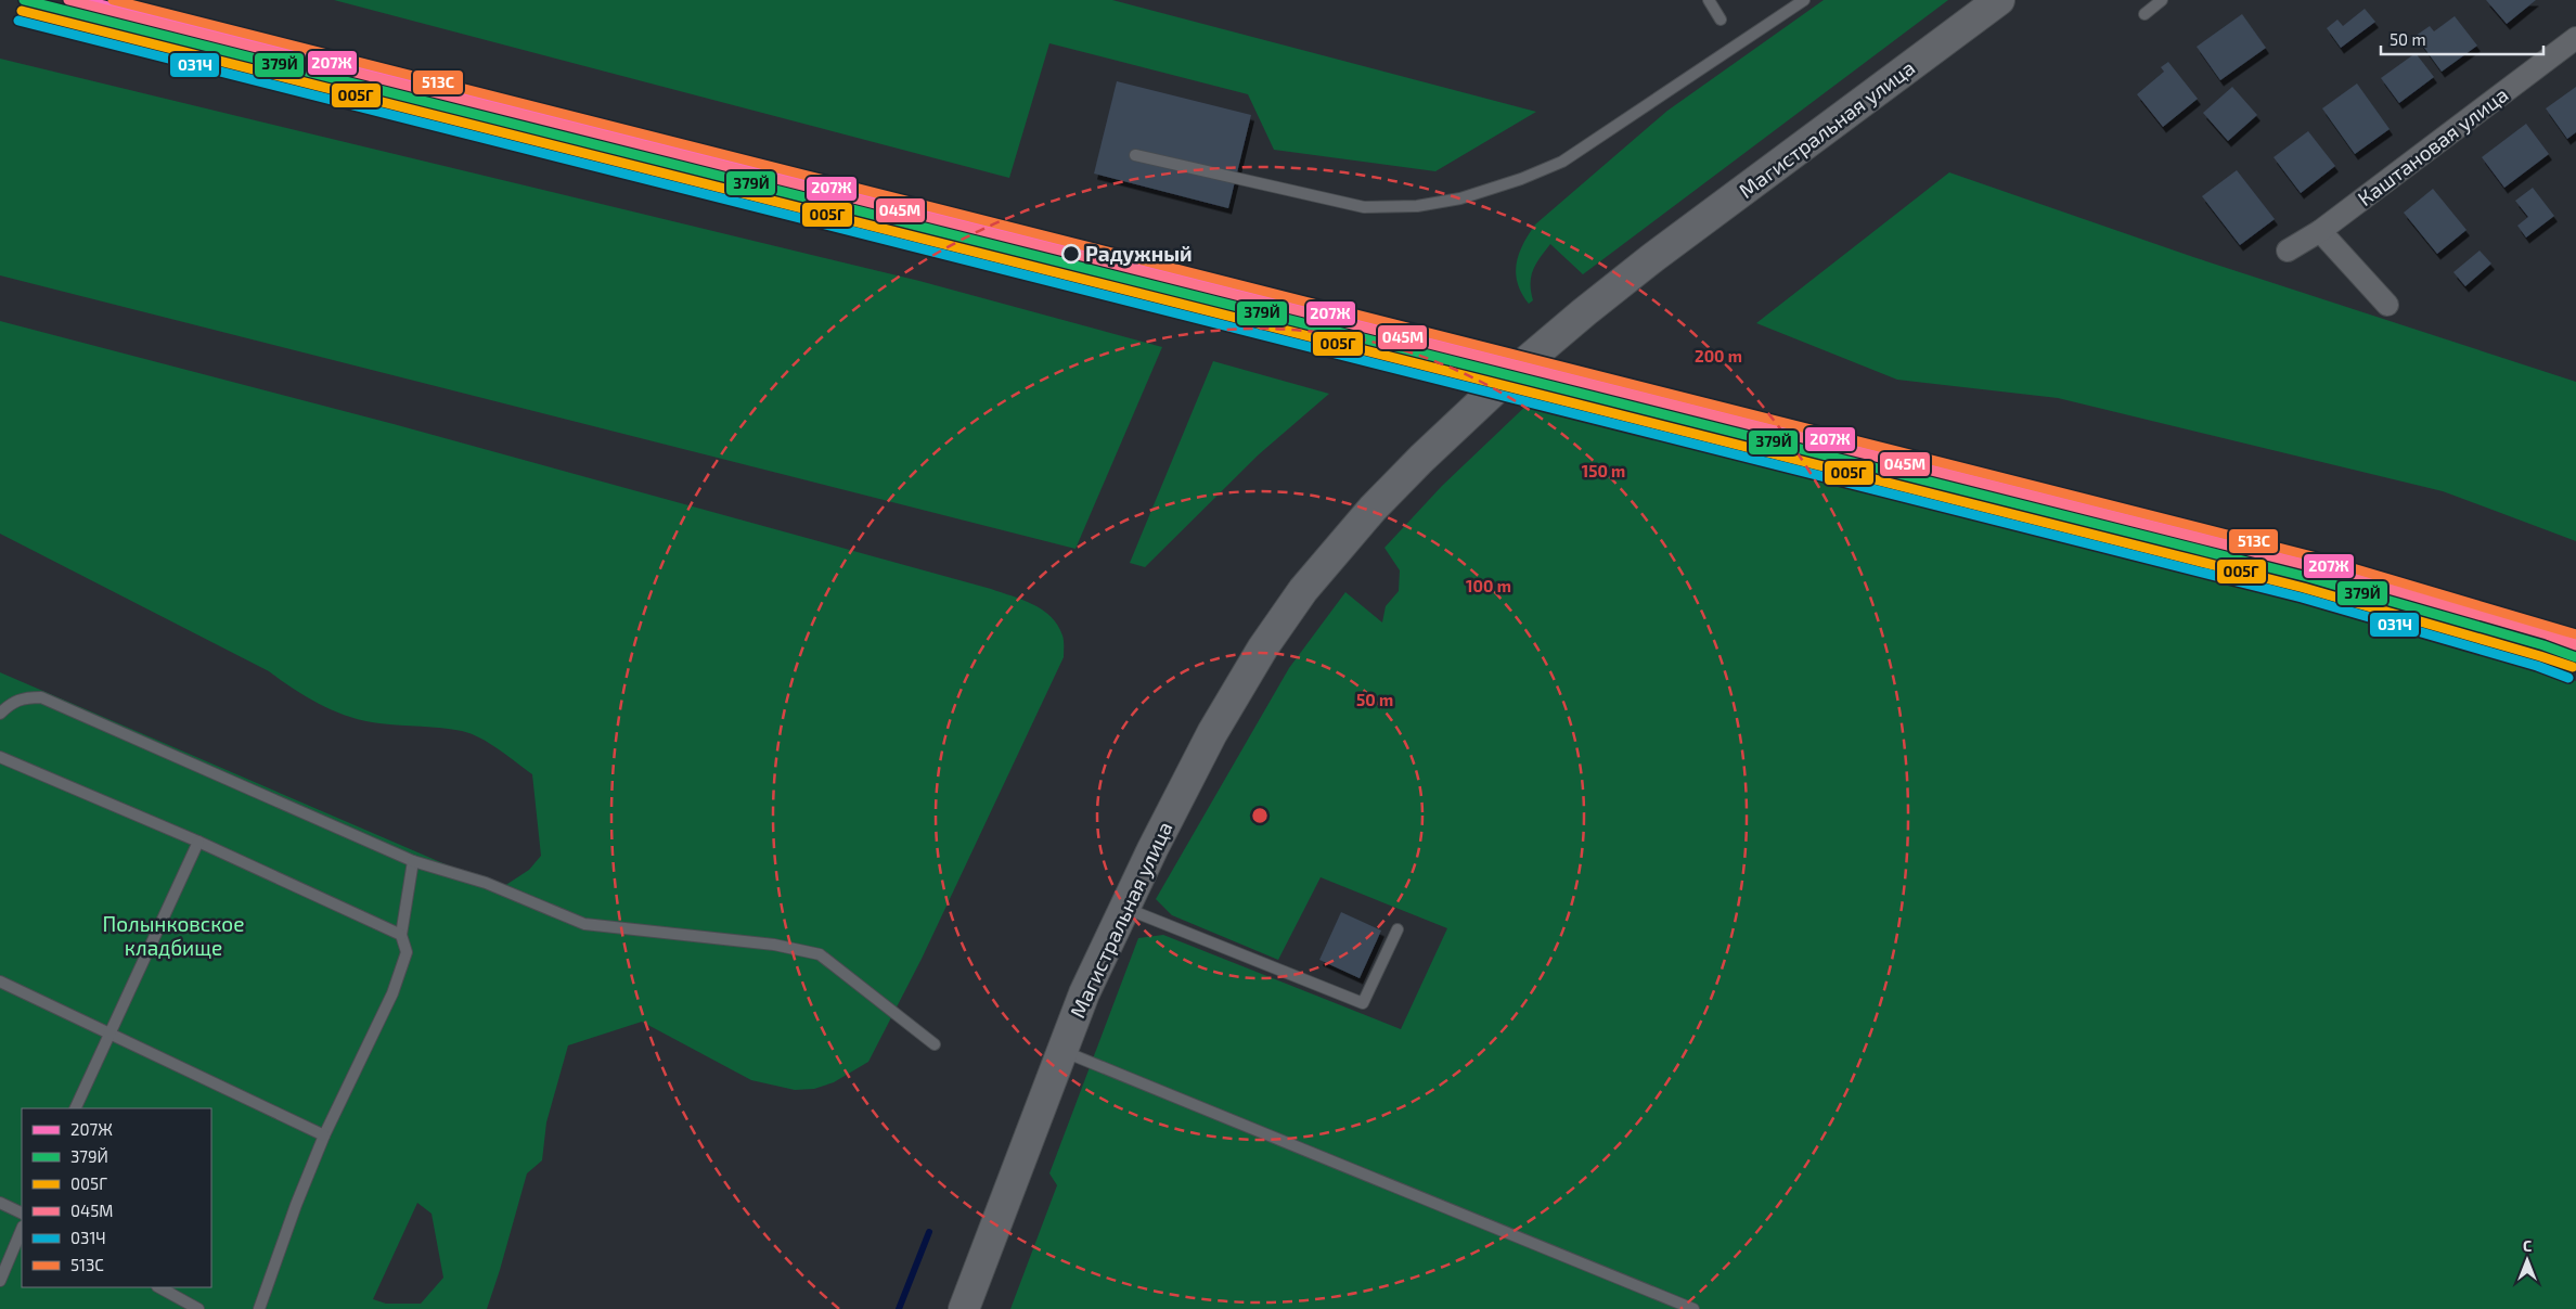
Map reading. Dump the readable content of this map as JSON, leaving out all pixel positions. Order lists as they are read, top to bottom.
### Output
{
  "streets": {
    "main road": ["Магистральная улица"],
    "street": ["Каштановая улица"]
  },
  "parks": ["Полынковское кладбище"],
  "places": ["Радужный"],
  "lines": [
    "transit line 207Ж",
    "transit line 379Й",
    "transit line 045М",
    "transit line 513С",
    "transit line 005Г",
    "transit line 031Ч"
  ],
  "legend": [
    "207Ж",
    "379Й",
    "005Г",
    "045М",
    "031Ч",
    "513С"
  ],
  "scale_bar": "50 m",
  "north": "top",
  "rings": [
    "200 m",
    "150 m",
    "100 m",
    "50 m"
  ]
}
